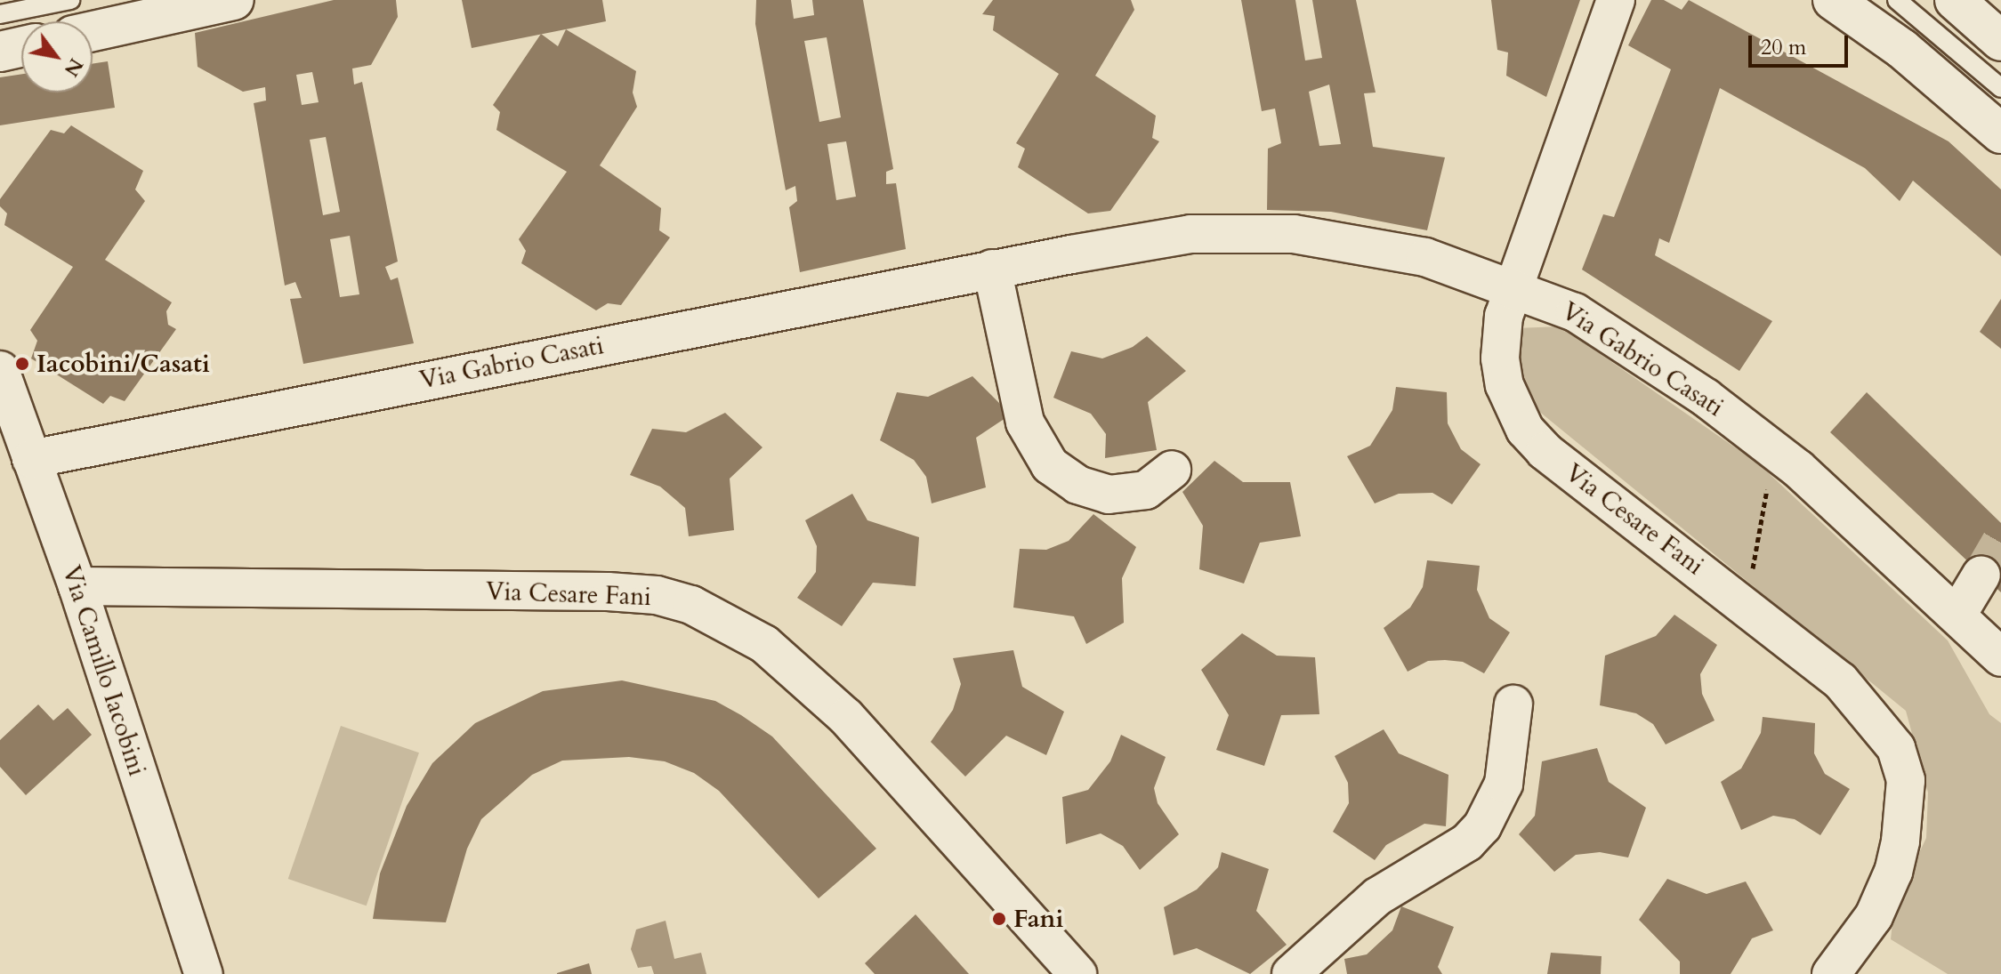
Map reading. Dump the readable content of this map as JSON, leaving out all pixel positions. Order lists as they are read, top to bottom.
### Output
{
  "streets": {
    "street": ["Via Gabrio Casati", "Via Cesare Fani", "Via Camillo Iacobini"]
  },
  "crossings": [
    ["Via Gabrio Casati", "Via Cesare Fani"],
    ["Via Gabrio Casati", "Via Camillo Iacobini"],
    ["Via Cesare Fani", "Via Camillo Iacobini"]
  ],
  "places": ["Iacobini/Casati", "Fani"],
  "scale_bar": "20 m",
  "north": "bottom right"
}
